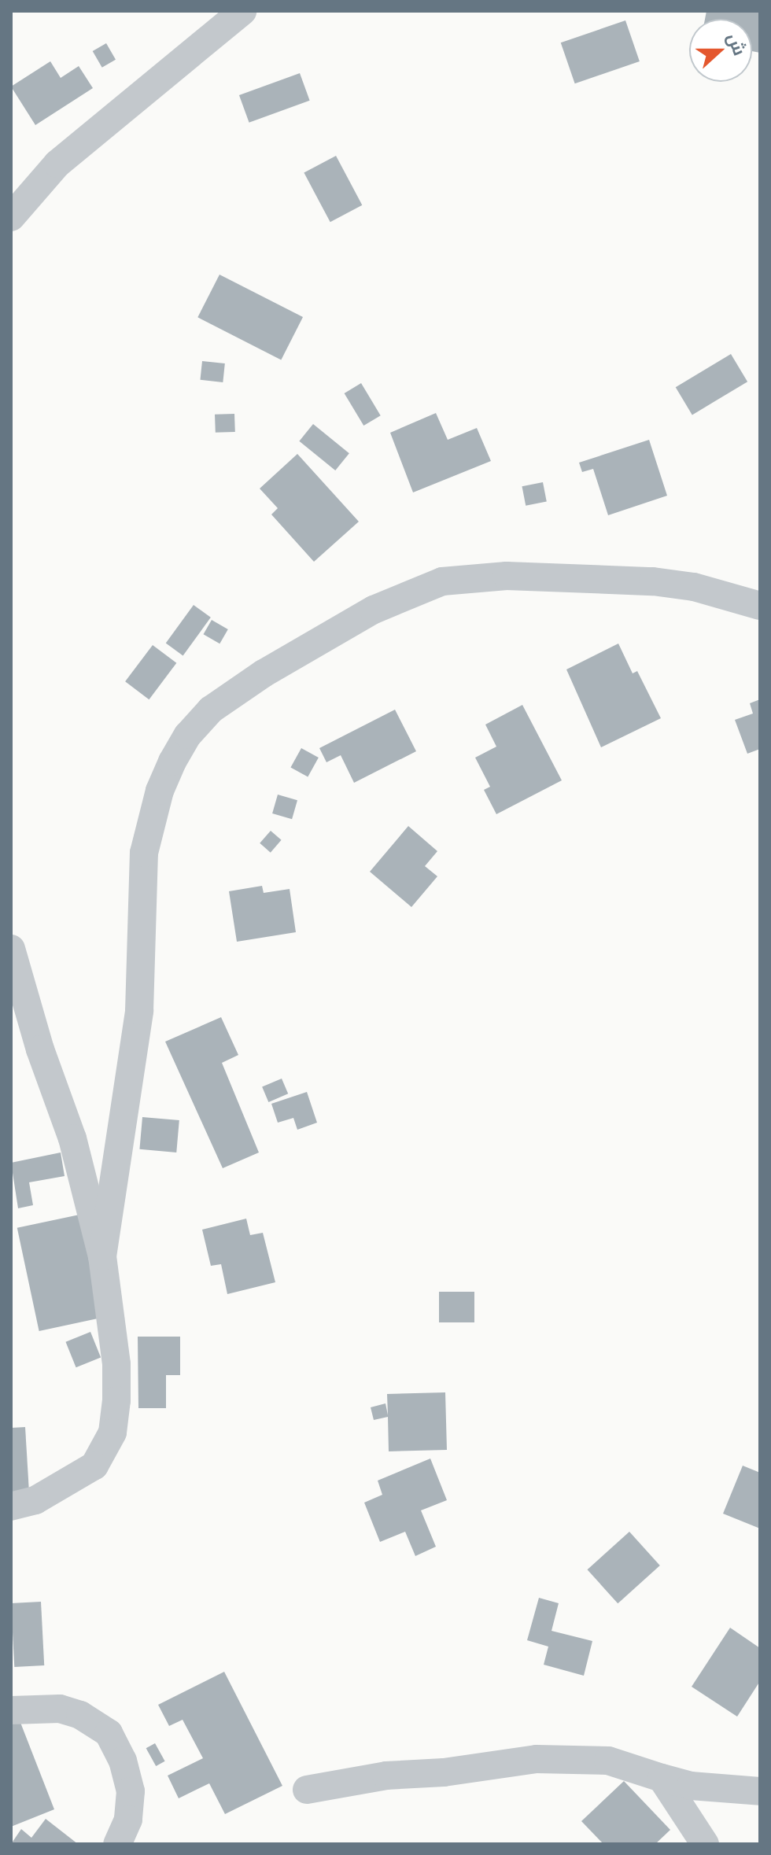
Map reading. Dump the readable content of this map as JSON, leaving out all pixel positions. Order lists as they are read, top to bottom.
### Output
{
  "north": "right"
}
